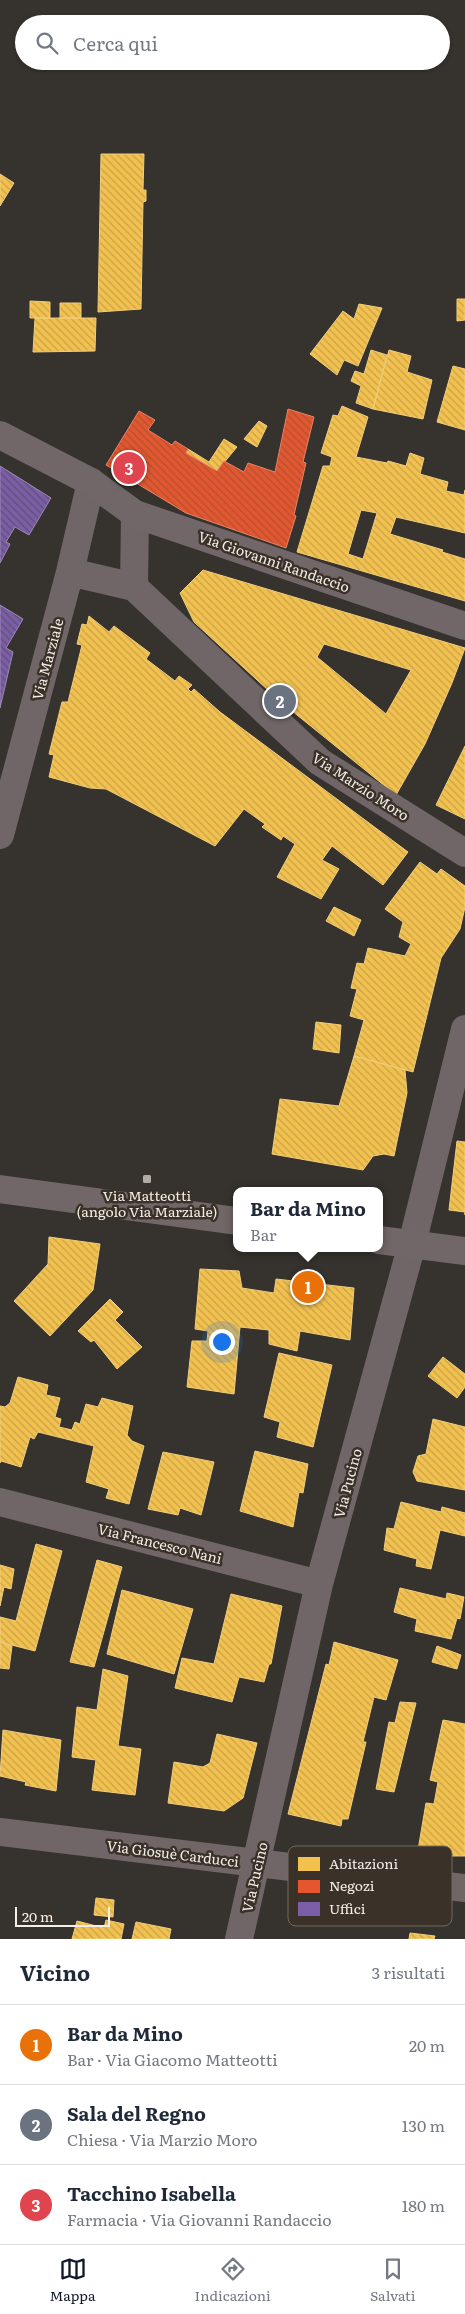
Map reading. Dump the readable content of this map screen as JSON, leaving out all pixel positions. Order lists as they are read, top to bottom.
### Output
{
  "streets": {
    "street": [
      "Via Giovanni Randaccio",
      "Via Marziale",
      "Via Marzio Moro",
      "Via Pucino",
      "Via Francesco Nani",
      "Via Giosuè Carducci"
    ]
  },
  "crossings": [
    ["Via Giovanni Randaccio", "Via Marziale"],
    ["Via Pucino", "Via Francesco Nani"],
    ["Via Pucino", "Via Giosuè Carducci"]
  ],
  "places": {
    "transit": ["Via Matteotti (angolo Via Marziale)"]
  },
  "legend": ["Abitazioni", "Negozi", "Uffici"],
  "scale_bar": "20 m",
  "page": {
    "search": "Cerca qui",
    "pins": ["3", "2", "1"],
    "popup": ["Bar da Mino", "Bar"],
    "scale": "20 m",
    "heading": ["Vicino", "3 risultati"],
    "list": [
      {
        "mark": "1",
        "name": "Bar da Mino",
        "note": "Bar · Via Giacomo Matteotti",
        "value": "20 m"
      },
      {
        "mark": "2",
        "name": "Sala del Regno",
        "note": "Chiesa · Via Marzio Moro",
        "value": "130 m"
      },
      {
        "mark": "3",
        "name": "Tacchino Isabella",
        "note": "Farmacia · Via Giovanni Randaccio",
        "value": "180 m"
      }
    ],
    "nav": ["Mappa", "Indicazioni", "Salvati"]
  }
}
